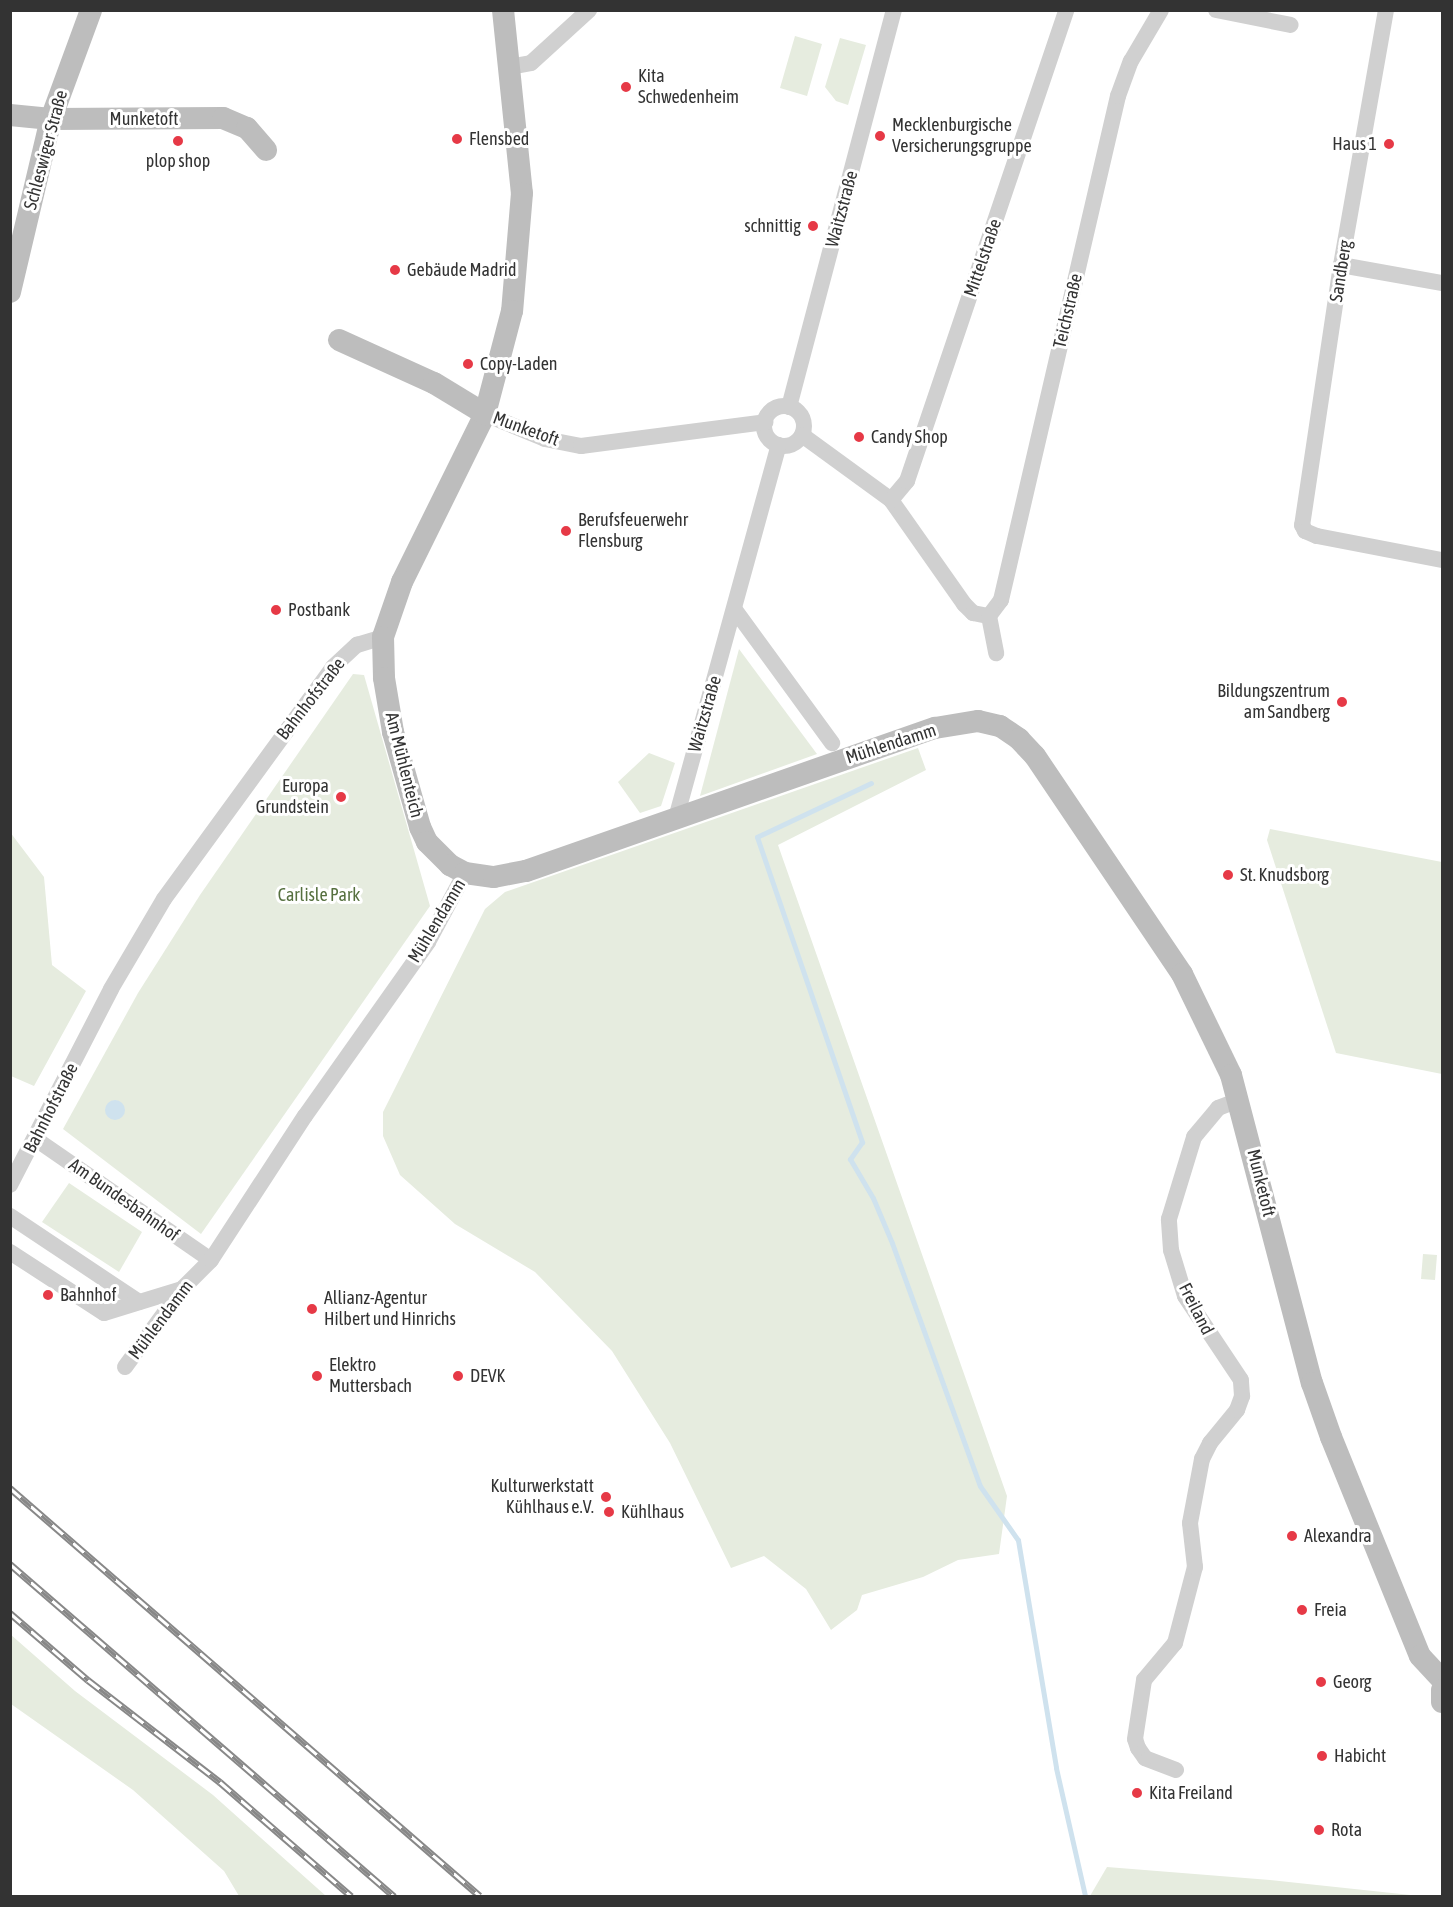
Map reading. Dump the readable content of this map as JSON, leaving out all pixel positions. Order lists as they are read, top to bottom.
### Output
{
  "streets": {
    "street": [
      "Munketoft",
      "Schleswiger Straße",
      "Waitzstraße",
      "Mittelstraße",
      "Sandberg",
      "Teichstraße",
      "Bahnhofstraße",
      "Mühlendamm",
      "Am Mühlenteich",
      "Am Bundesbahnhof",
      "Freiland"
    ]
  },
  "crossings": [
    ["Munketoft", "Schleswiger Straße"],
    ["Munketoft", "Waitzstraße"],
    ["Munketoft", "Mühlendamm"],
    ["Munketoft", "Freiland"],
    ["Waitzstraße", "Mühlendamm"],
    ["Bahnhofstraße", "Am Mühlenteich"],
    ["Bahnhofstraße", "Am Bundesbahnhof"],
    ["Mühlendamm", "Am Mühlenteich"],
    ["Mühlendamm", "Am Bundesbahnhof"]
  ],
  "parks": ["Carlisle Park"],
  "places": [
    "Kita Schwedenheim",
    "Mecklenburgische Versicherungsgruppe",
    "Flensbed",
    "plop shop",
    "Haus 1",
    "schnittig",
    "Gebäude Madrid",
    "Copy-Laden",
    "Candy Shop",
    "Berufsfeuerwehr Flensburg",
    "Postbank",
    "Bildungszentrum am Sandberg",
    "Europa Grundstein",
    "St. Knudsborg",
    "Bahnhof",
    "Allianz-Agentur Hilbert und Hinrichs",
    "Elektro Muttersbach",
    "DEVK",
    "Kulturwerkstatt Kühlhaus e.V.",
    "Kühlhaus",
    "Alexandra",
    "Freia",
    "Georg",
    "Habicht",
    "Kita Freiland",
    "Rota"
  ]
}
